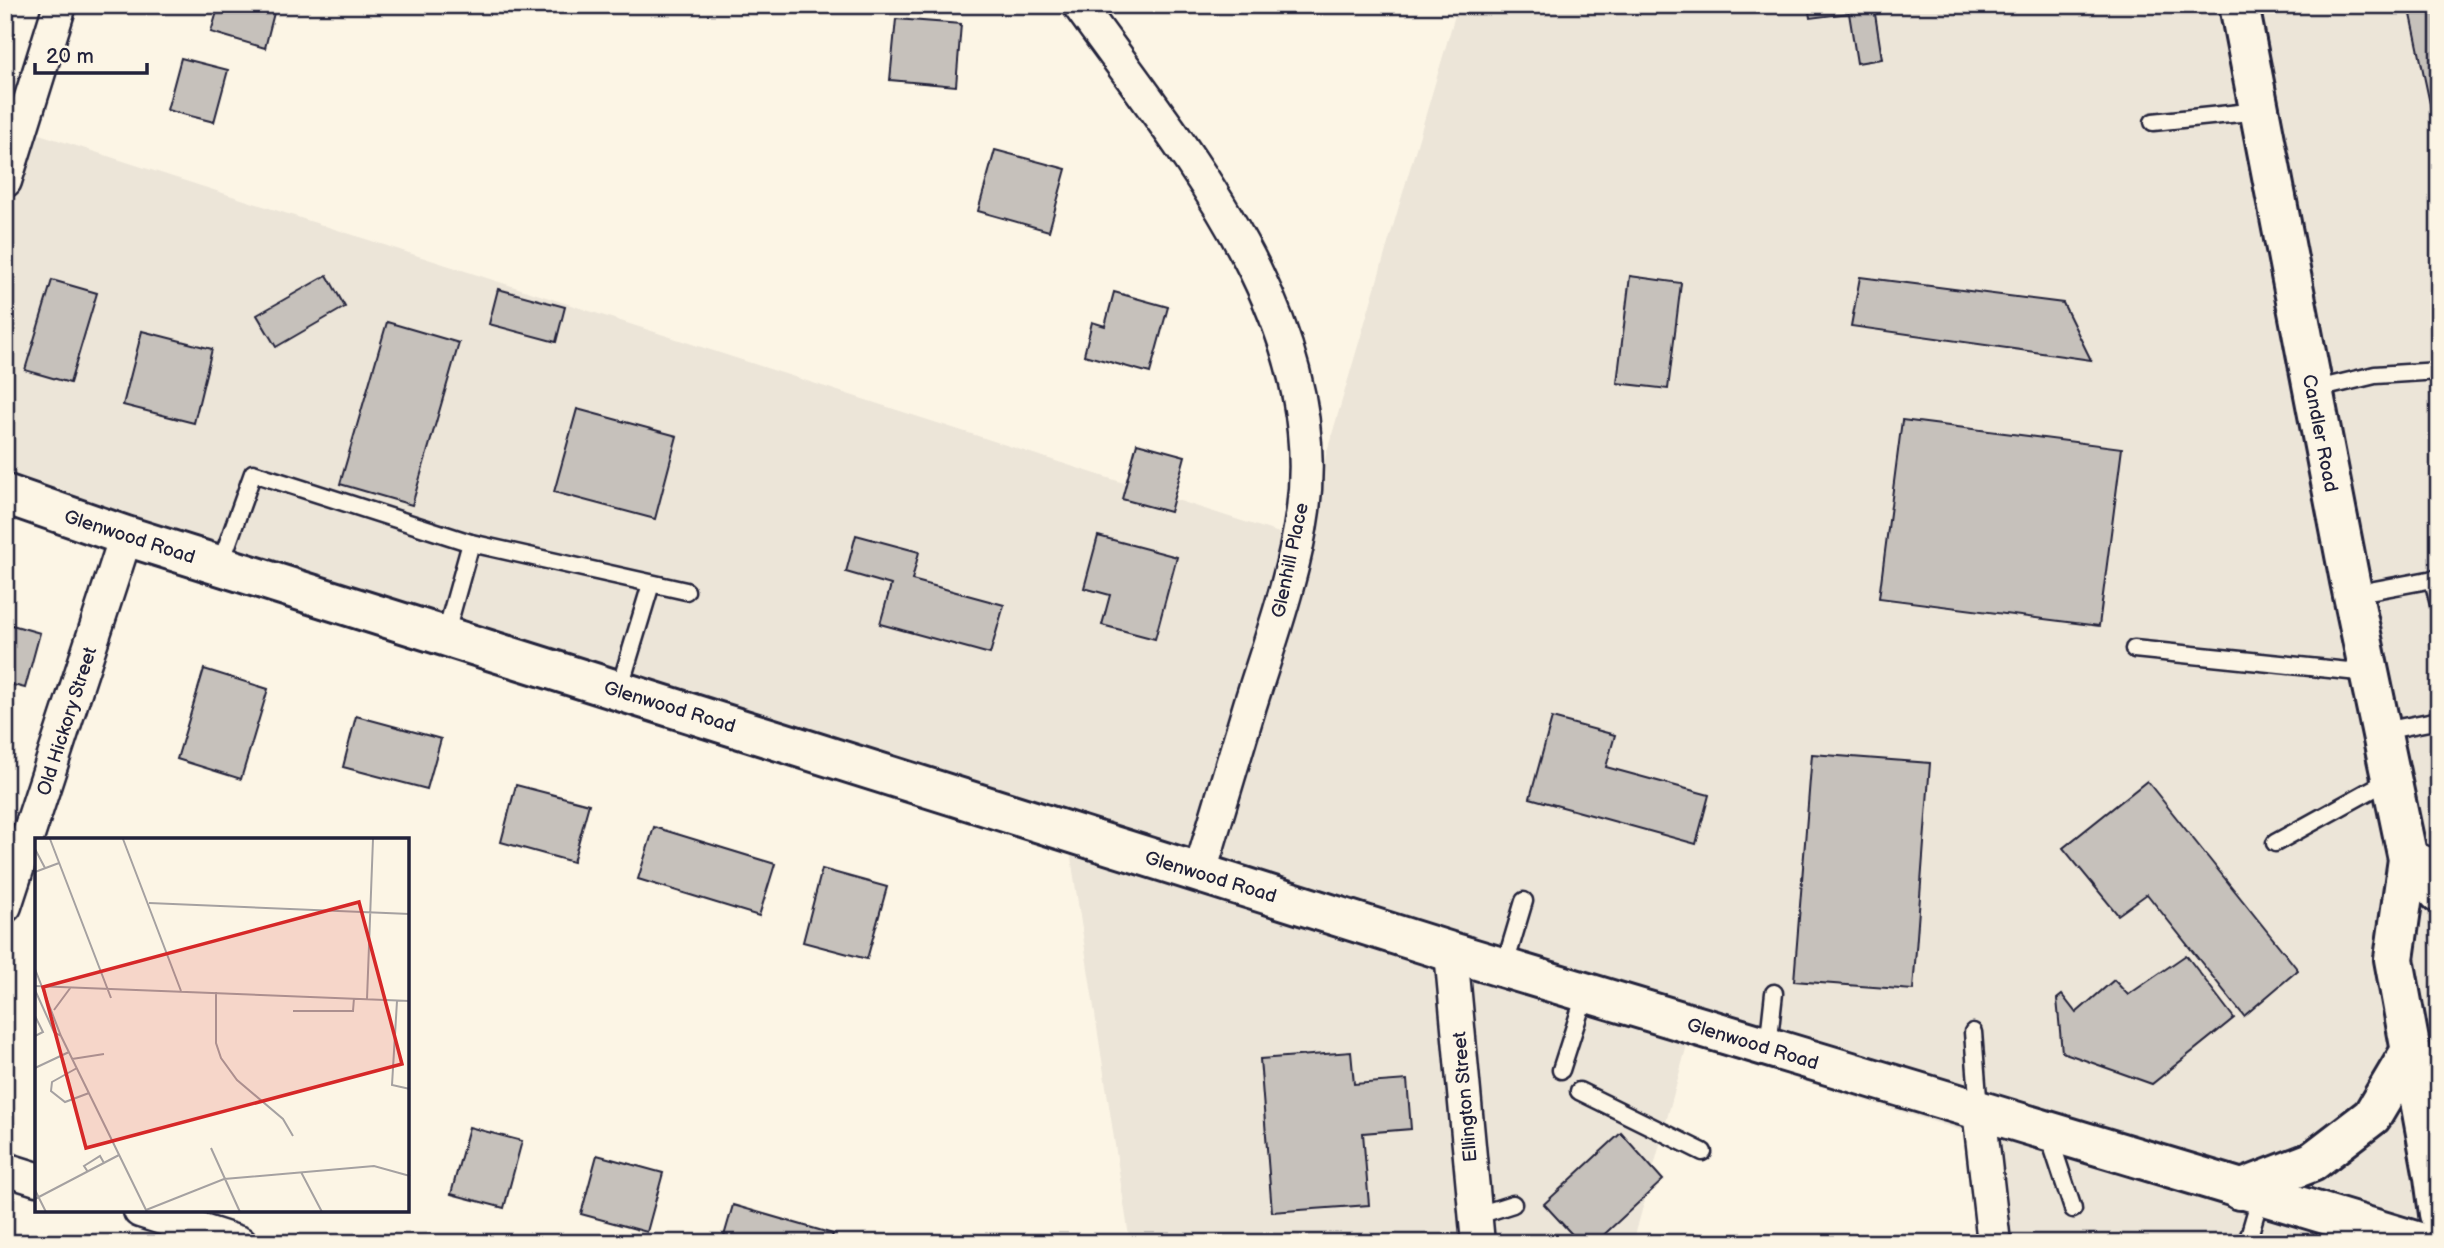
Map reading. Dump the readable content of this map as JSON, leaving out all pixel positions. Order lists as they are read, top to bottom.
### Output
{
  "streets": {
    "main road": ["Candler Road", "Glenwood Road"],
    "street": ["Glenhill Place", "Old Hickory Street", "Ellington Street"]
  },
  "crossings": [
    ["Glenwood Road", "Glenhill Place"],
    ["Glenwood Road", "Old Hickory Street"],
    ["Glenwood Road", "Ellington Street"]
  ],
  "scale_bar": "20 m"
}
